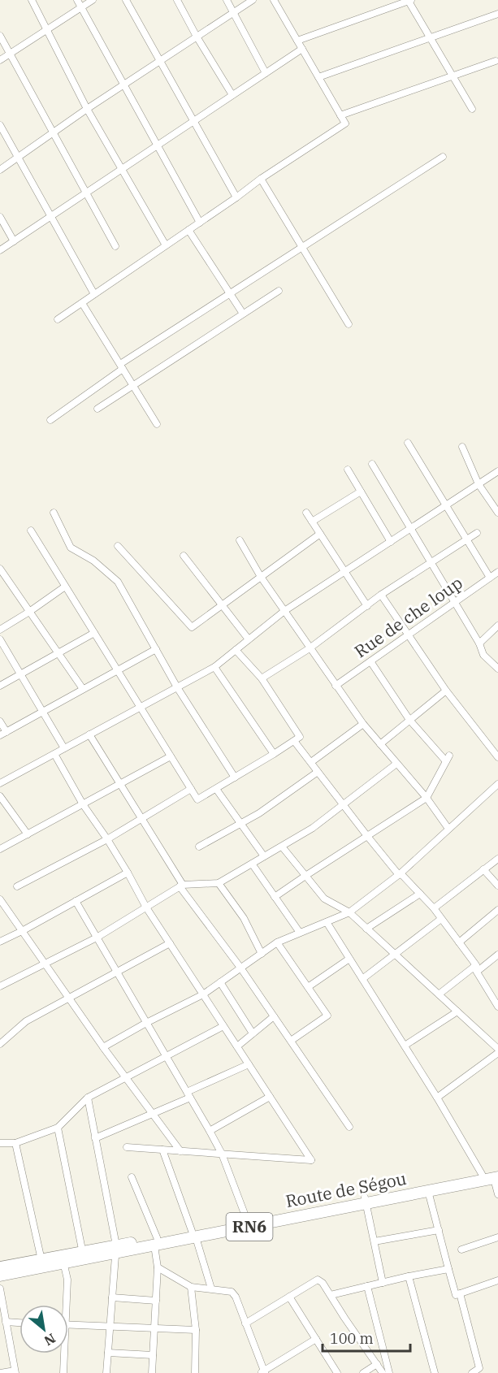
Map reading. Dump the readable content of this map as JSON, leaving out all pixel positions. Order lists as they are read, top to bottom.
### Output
{
  "streets": {
    "highway": ["Route de Ségou", "RN6"],
    "street": ["Rue de che loup"]
  },
  "scale_bar": "100 m",
  "north": "bottom right"
}
